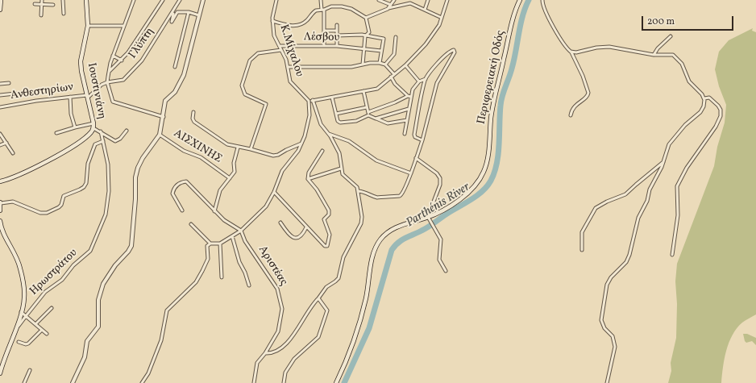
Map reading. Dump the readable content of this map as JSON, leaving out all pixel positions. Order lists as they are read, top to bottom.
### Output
{
  "streets": {
    "main road": ["Περιφερειακή Οδός", "Ιουστινιάνη"],
    "street": [
      "Λέσβου",
      "Γλύπτη",
      "Κ.Μίχαλου",
      "Ανθεστηρίων",
      "ΑΙΣΧΙΝΗΣ",
      "Αριστέας",
      "Ηρωστράτου"
    ]
  },
  "crossings": [
    ["Λέσβου", "Κ.Μίχαλου"],
    ["Ιουστινιάνη", "Ανθεστηρίων"]
  ],
  "water": ["Parthénis River"],
  "scale_bar": "200 m"
}
